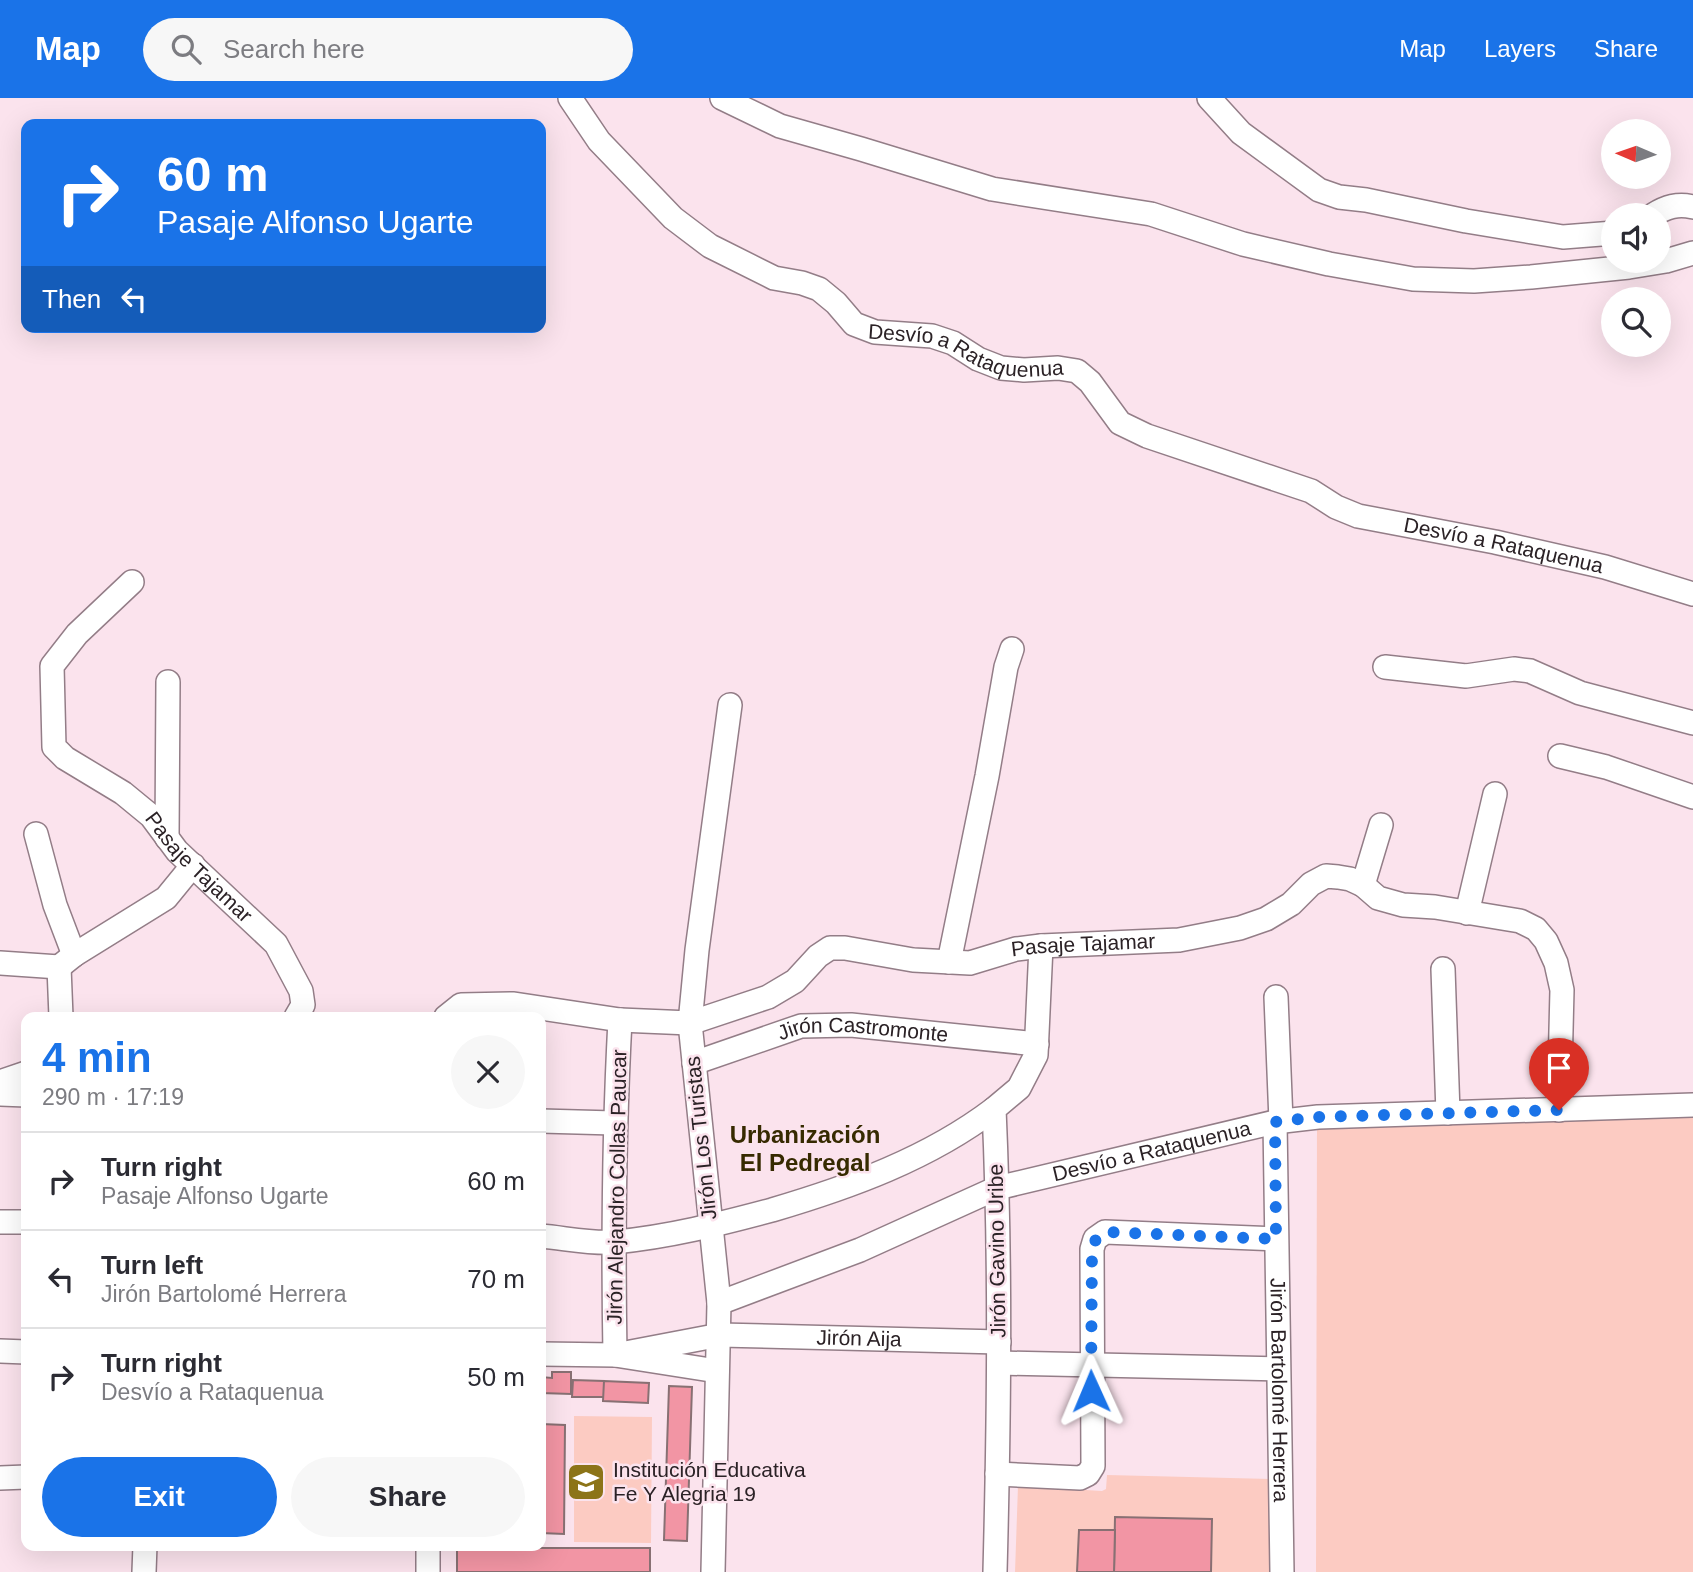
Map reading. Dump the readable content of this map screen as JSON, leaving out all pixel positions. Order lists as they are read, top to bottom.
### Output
{
  "streets": {
    "street": [
      "Desvío a Rataquenua",
      "Pasaje Tajamar",
      "Jirón Castromonte",
      "Jirón Los Turistas",
      "Jirón Alejandro Collas Paucar",
      "Jirón Gavino Uribe",
      "Jirón Aija",
      "Jirón Bartolomé Herrera"
    ]
  },
  "crossings": [
    ["Desvío a Rataquenua", "Pasaje Tajamar"],
    ["Desvío a Rataquenua", "Jirón Los Turistas"],
    ["Desvío a Rataquenua", "Jirón Gavino Uribe"],
    ["Desvío a Rataquenua", "Jirón Bartolomé Herrera"],
    ["Pasaje Tajamar", "Jirón Los Turistas"],
    ["Pasaje Tajamar", "Jirón Alejandro Collas Paucar"],
    ["Jirón Castromonte", "Jirón Los Turistas"],
    ["Jirón Los Turistas", "Jirón Aija"],
    ["Jirón Alejandro Collas Paucar", "Jirón Aija"],
    ["Jirón Gavino Uribe", "Jirón Aija"],
    ["Jirón Aija", "Jirón Bartolomé Herrera"]
  ],
  "districts": ["Urbanización El Pedregal"],
  "places": {
    "school or university": ["Institución Educativa Fe Y Alegria 19"]
  },
  "north": "left",
  "page": {
    "header": "Map",
    "search": "Search here",
    "nav": ["Map", "Layers", "Share"],
    "turn": ["60 m", "Pasaje Alfonso Ugarte"],
    "then": "Then",
    "heading": ["4 min", "290 m · 17:19"],
    "list": [
      {
        "name": "Turn right",
        "note": "Pasaje Alfonso Ugarte",
        "value": "60 m"
      },
      {
        "name": "Turn left",
        "note": "Jirón Bartolomé Herrera",
        "value": "70 m"
      },
      {
        "name": "Turn right",
        "note": "Desvío a Rataquenua",
        "value": "50 m"
      }
    ],
    "buttons": ["Exit", "Share"]
  }
}
